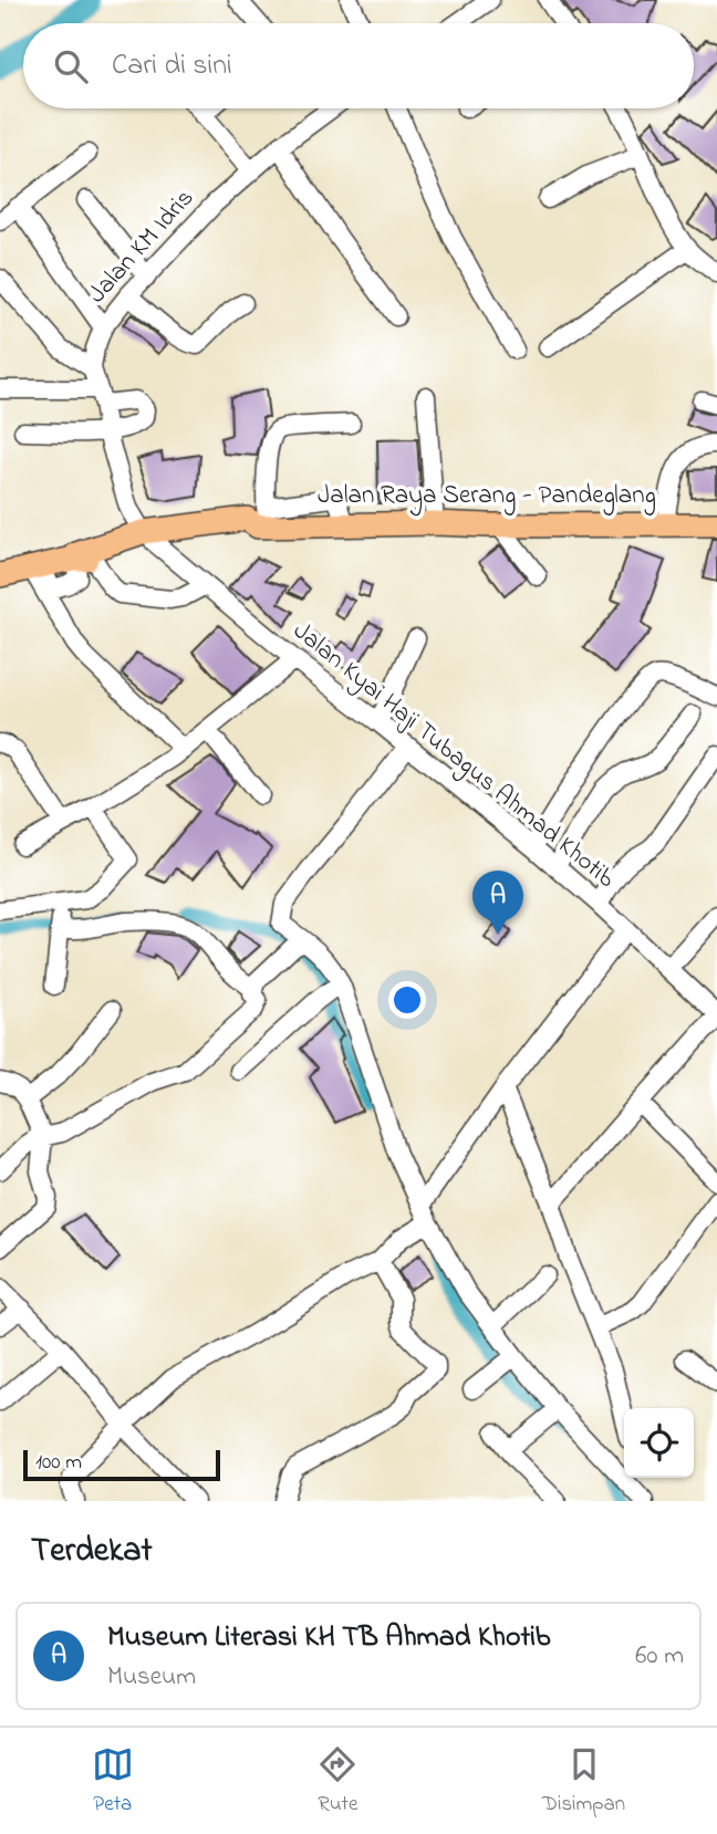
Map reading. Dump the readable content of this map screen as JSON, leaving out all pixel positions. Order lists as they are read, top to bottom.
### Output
{
  "streets": {
    "main road": ["Jalan Raya Serang - Pandeglang"],
    "street": ["Jalan KM Idris", "Jalan Kyai Haji Tubagus Ahmad Khotib"]
  },
  "crossings": [
    ["Jalan KM Idris", "Jalan Raya Serang - Pandeglang"],
    ["Jalan KM Idris", "Jalan Kyai Haji Tubagus Ahmad Khotib"],
    ["Jalan Raya Serang - Pandeglang", "Jalan Kyai Haji Tubagus Ahmad Khotib"]
  ],
  "scale_bar": "100 m",
  "page": {
    "search": "Cari di sini",
    "pins": "A",
    "scale": "100 m",
    "heading": "Terdekat",
    "list": [
      {
        "mark": "A",
        "name": "Museum Literasi KH TB Ahmad Khotib",
        "note": "Museum",
        "value": "60 m"
      }
    ],
    "nav": ["Peta", "Rute", "Disimpan"]
  }
}
